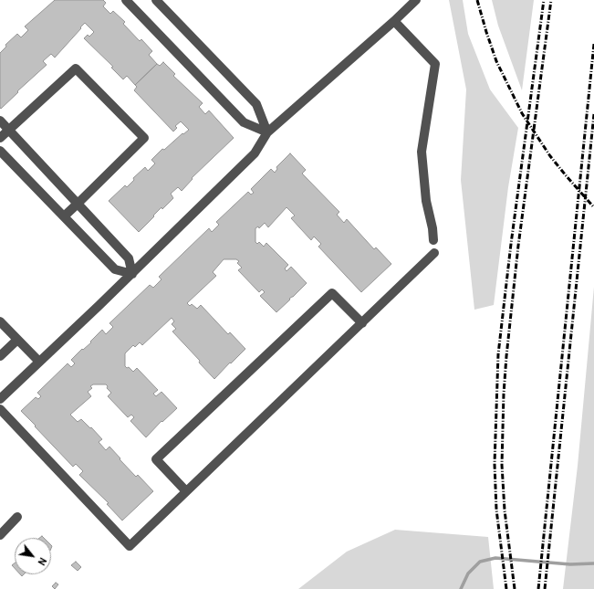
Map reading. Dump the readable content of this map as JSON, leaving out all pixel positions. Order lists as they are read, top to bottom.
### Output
{
  "north": "bottom right"
}
